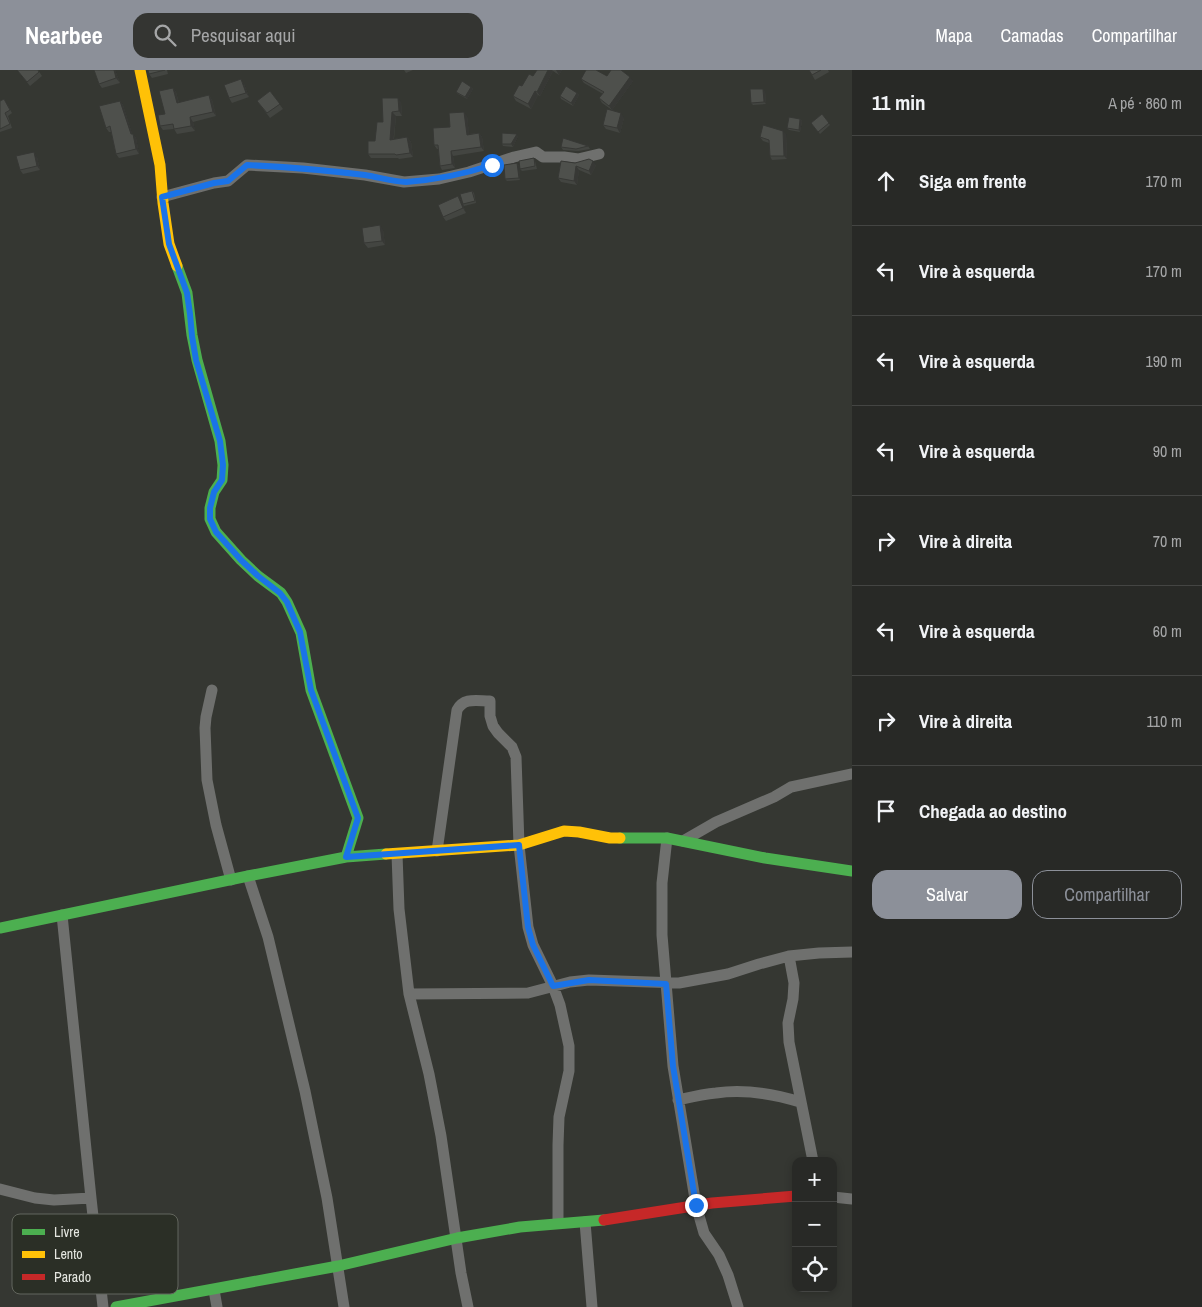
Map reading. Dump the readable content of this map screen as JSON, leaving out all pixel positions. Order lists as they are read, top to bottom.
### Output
{
  "legend": ["Livre", "Lento", "Parado"],
  "page": {
    "header": "Nearbee",
    "search": "Pesquisar aqui",
    "nav": ["Mapa", "Camadas", "Compartilhar"],
    "heading": ["11 min", "A pé · 860 m"],
    "list": [
      ["Siga em frente", "170 m"],
      ["Vire à esquerda", "170 m"],
      ["Vire à esquerda", "190 m"],
      ["Vire à esquerda", "90 m"],
      ["Vire à direita", "70 m"],
      ["Vire à esquerda", "60 m"],
      ["Vire à direita", "110 m"],
      "Chegada ao destino"
    ],
    "buttons": ["Salvar", "Compartilhar"],
    "map_buttons": ["+", "−"]
  }
}
